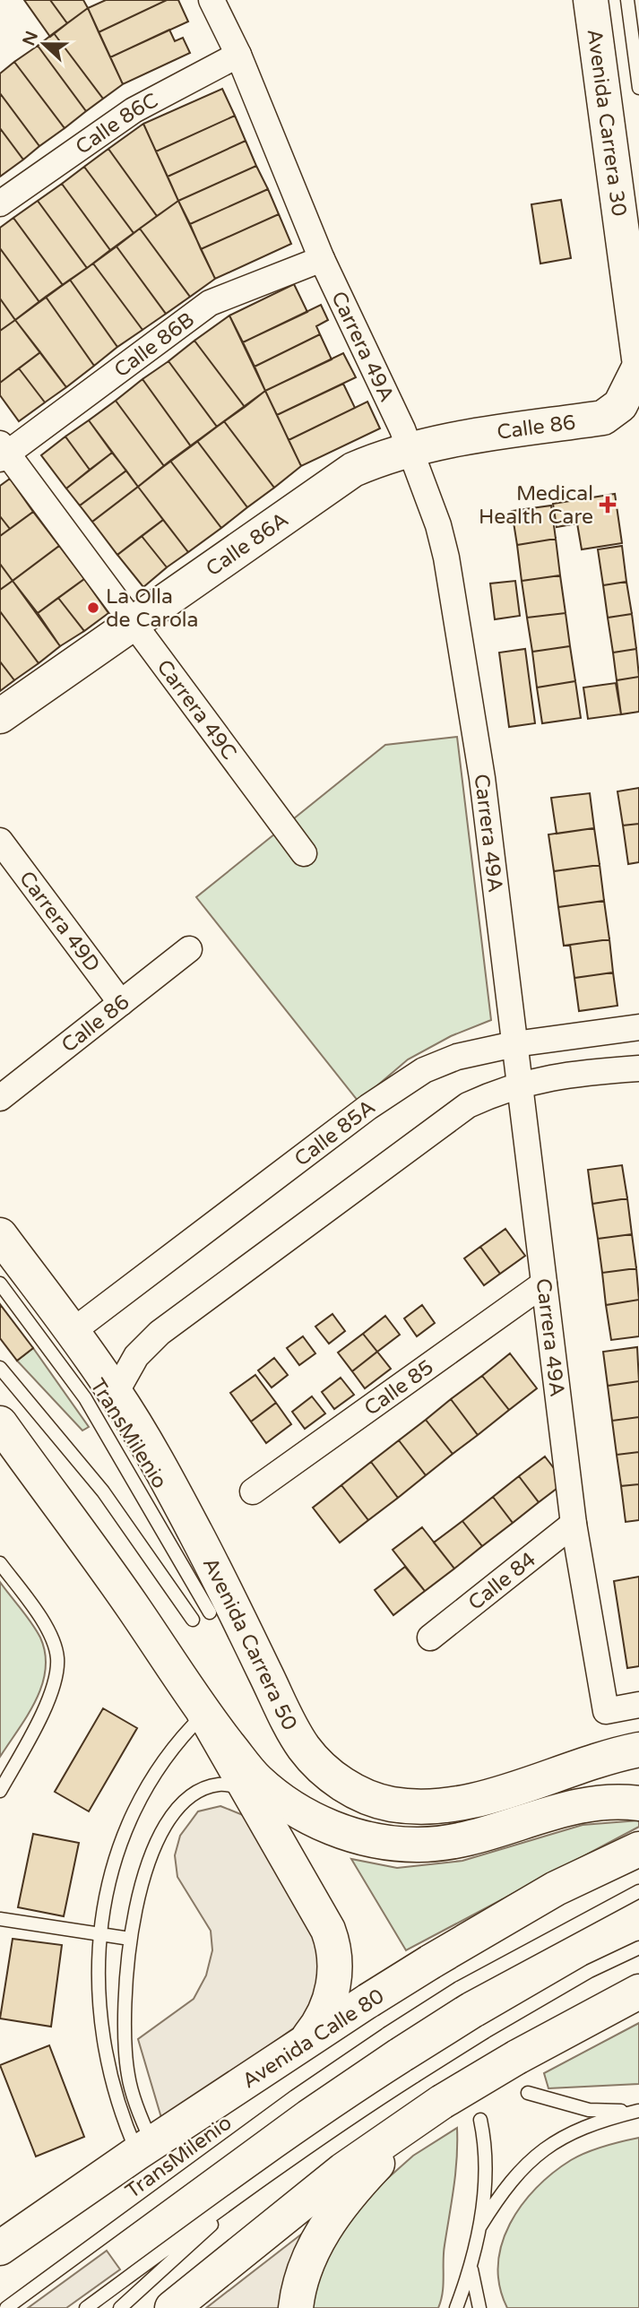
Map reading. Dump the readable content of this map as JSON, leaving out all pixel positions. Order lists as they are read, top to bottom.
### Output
{
  "streets": {
    "main road": [
      "Avenida Carrera 30",
      "Calle 86",
      "Calle 86A",
      "Avenida Carrera 50",
      "Avenida Calle 80"
    ],
    "street": [
      "Calle 86C",
      "Calle 86B",
      "Carrera 49A",
      "Carrera 49C",
      "Carrera 49D",
      "Calle 85A",
      "Calle 85",
      "Calle 84"
    ],
    "lane": ["TransMilenio"]
  },
  "crossings": [
    ["Calle 86C", "Carrera 49A"],
    ["Calle 86B", "Carrera 49A"],
    ["Calle 86B", "Carrera 49C"],
    ["Carrera 49A", "Calle 86"],
    ["Carrera 49A", "Calle 86A"],
    ["Carrera 49A", "Calle 85A"],
    ["Carrera 49A", "Calle 85"],
    ["Carrera 49A", "Calle 84"],
    ["Calle 86", "Calle 86A"],
    ["Calle 86", "Carrera 49D"],
    ["Calle 86A", "Carrera 49C"],
    ["Calle 85A", "Avenida Carrera 50"]
  ],
  "places": {
    "health": ["Medical Health Care"],
    "other": ["La Olla de Carola"]
  },
  "north": "left"
}
